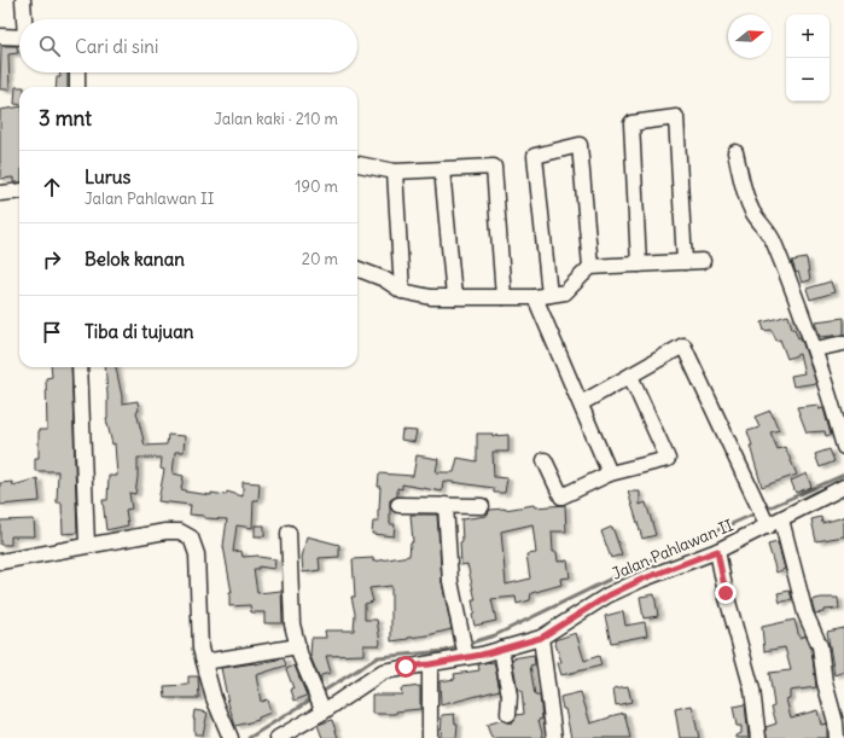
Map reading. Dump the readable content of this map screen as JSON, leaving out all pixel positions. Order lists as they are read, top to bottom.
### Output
{
  "streets": {
    "street": ["Jalan Pahlawan II"]
  },
  "north": "right",
  "page": {
    "map_buttons": ["+", "−"],
    "search": "Cari di sini",
    "heading": ["3 mnt", "Jalan kaki · 210 m"],
    "list": [
      ["Lurus", "Jalan Pahlawan II", "190 m"],
      ["Belok kanan", "20 m"],
      "Tiba di tujuan"
    ]
  }
}
